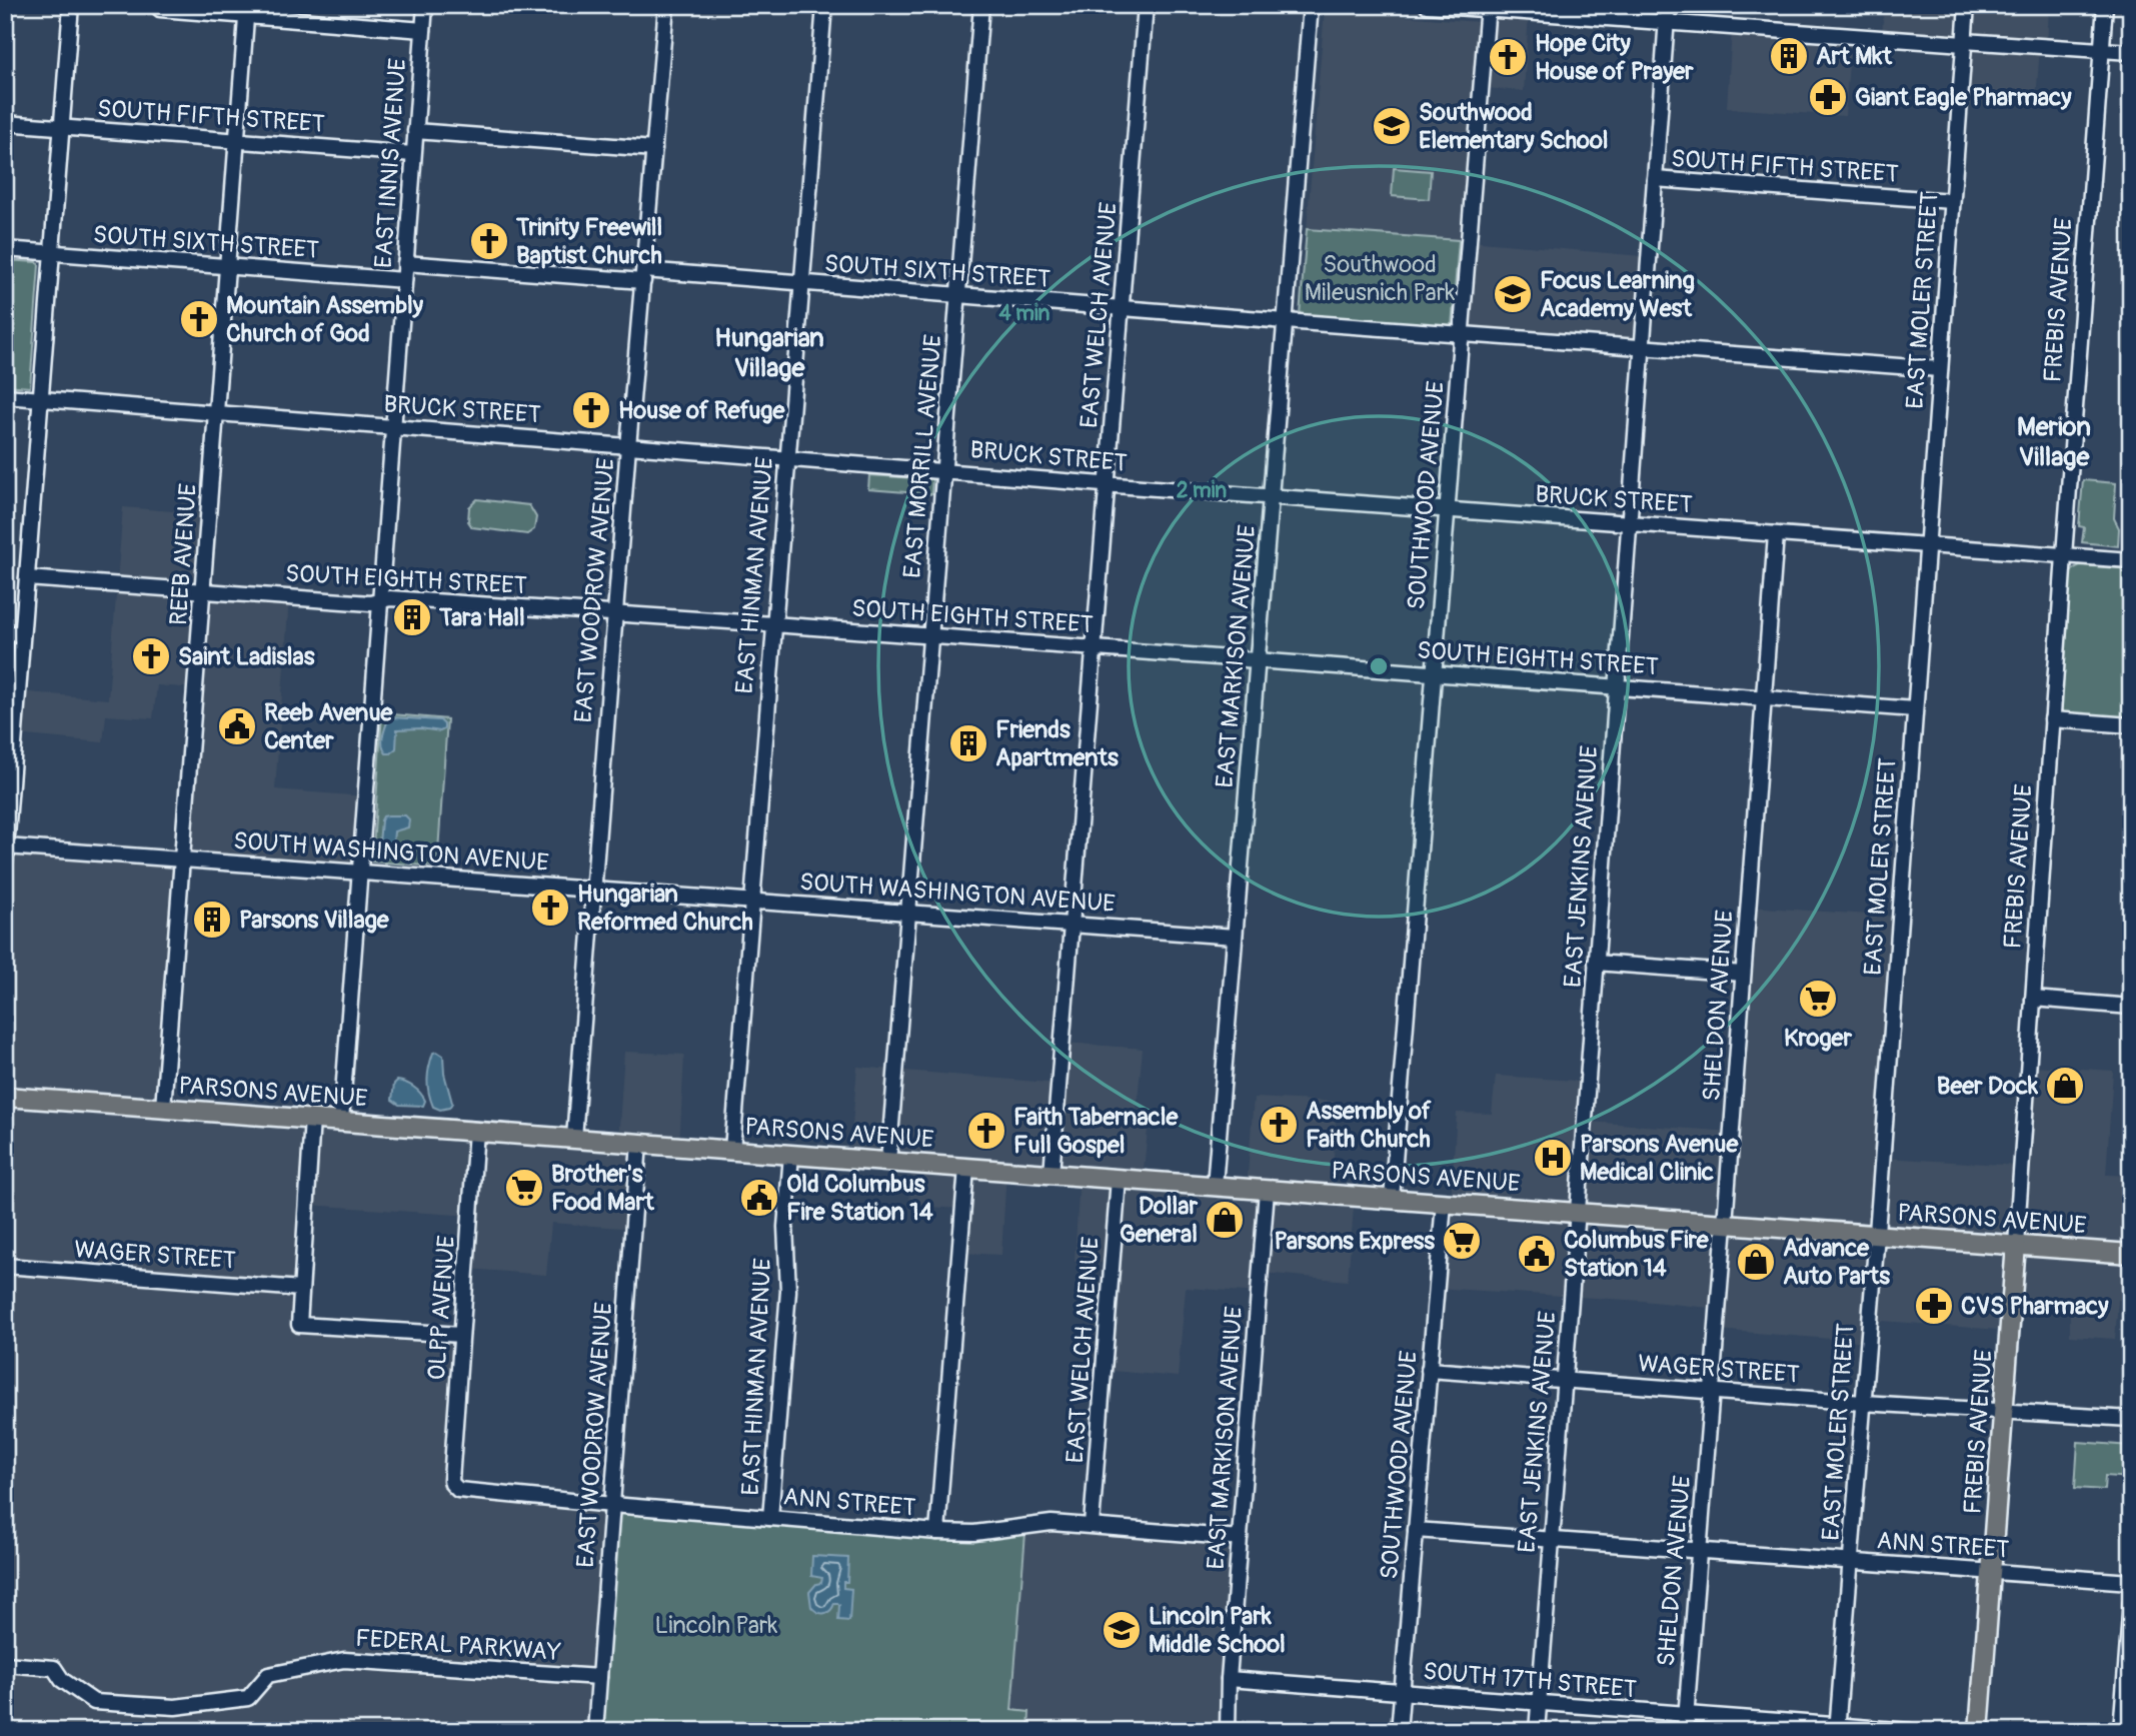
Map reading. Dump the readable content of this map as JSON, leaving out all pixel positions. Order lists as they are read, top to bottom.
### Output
{
  "streets": {
    "main road": ["FREBIS AVENUE", "PARSONS AVENUE"],
    "street": [
      "SOUTH FIFTH STREET",
      "EAST INNIS AVENUE",
      "SOUTH SIXTH STREET",
      "EAST MOLER STREET",
      "EAST WELCH AVENUE",
      "BRUCK STREET",
      "EAST MORRILL AVENUE",
      "SOUTHWOOD AVENUE",
      "REEB AVENUE",
      "EAST HINMAN AVENUE",
      "SOUTH EIGHTH STREET",
      "EAST WOODROW AVENUE",
      "EAST MARKISON AVENUE",
      "SOUTH WASHINGTON AVENUE",
      "EAST JENKINS AVENUE",
      "SHELDON AVENUE",
      "WAGER STREET",
      "OLPP AVENUE",
      "ANN STREET",
      "FEDERAL PARKWAY",
      "SOUTH 17TH STREET"
    ]
  },
  "crossings": [
    ["SOUTH FIFTH STREET", "EAST INNIS AVENUE"],
    ["SOUTH FIFTH STREET", "EAST MOLER STREET"],
    ["SOUTH FIFTH STREET", "REEB AVENUE"],
    ["SOUTH FIFTH STREET", "EAST JENKINS AVENUE"],
    ["EAST INNIS AVENUE", "SOUTH SIXTH STREET"],
    ["EAST INNIS AVENUE", "BRUCK STREET"],
    ["EAST INNIS AVENUE", "SOUTH EIGHTH STREET"],
    ["EAST INNIS AVENUE", "SOUTH WASHINGTON AVENUE"],
    ["EAST INNIS AVENUE", "PARSONS AVENUE"],
    ["SOUTH SIXTH STREET", "EAST MOLER STREET"],
    ["SOUTH SIXTH STREET", "EAST WELCH AVENUE"],
    ["SOUTH SIXTH STREET", "EAST MORRILL AVENUE"],
    ["SOUTH SIXTH STREET", "SOUTHWOOD AVENUE"],
    ["SOUTH SIXTH STREET", "REEB AVENUE"],
    ["SOUTH SIXTH STREET", "EAST HINMAN AVENUE"],
    ["SOUTH SIXTH STREET", "EAST WOODROW AVENUE"],
    ["SOUTH SIXTH STREET", "EAST MARKISON AVENUE"],
    ["SOUTH SIXTH STREET", "EAST JENKINS AVENUE"],
    ["EAST MOLER STREET", "BRUCK STREET"],
    ["EAST MOLER STREET", "SOUTH EIGHTH STREET"],
    ["EAST MOLER STREET", "PARSONS AVENUE"],
    ["EAST MOLER STREET", "WAGER STREET"],
    ["EAST MOLER STREET", "ANN STREET"],
    ["EAST MOLER STREET", "SOUTH 17TH STREET"],
    ["FREBIS AVENUE", "BRUCK STREET"],
    ["FREBIS AVENUE", "PARSONS AVENUE"],
    ["FREBIS AVENUE", "WAGER STREET"],
    ["FREBIS AVENUE", "ANN STREET"],
    ["EAST WELCH AVENUE", "BRUCK STREET"],
    ["EAST WELCH AVENUE", "SOUTH EIGHTH STREET"],
    ["EAST WELCH AVENUE", "SOUTH WASHINGTON AVENUE"],
    ["EAST WELCH AVENUE", "PARSONS AVENUE"],
    ["EAST WELCH AVENUE", "ANN STREET"],
    ["BRUCK STREET", "EAST MORRILL AVENUE"],
    ["BRUCK STREET", "SOUTHWOOD AVENUE"],
    ["BRUCK STREET", "REEB AVENUE"],
    ["BRUCK STREET", "EAST HINMAN AVENUE"],
    ["BRUCK STREET", "EAST WOODROW AVENUE"],
    ["BRUCK STREET", "EAST MARKISON AVENUE"],
    ["BRUCK STREET", "EAST JENKINS AVENUE"],
    ["BRUCK STREET", "SHELDON AVENUE"],
    ["EAST MORRILL AVENUE", "SOUTH EIGHTH STREET"],
    ["EAST MORRILL AVENUE", "SOUTH WASHINGTON AVENUE"],
    ["EAST MORRILL AVENUE", "PARSONS AVENUE"],
    ["SOUTHWOOD AVENUE", "SOUTH EIGHTH STREET"],
    ["SOUTHWOOD AVENUE", "PARSONS AVENUE"],
    ["SOUTHWOOD AVENUE", "WAGER STREET"],
    ["SOUTHWOOD AVENUE", "ANN STREET"],
    ["SOUTHWOOD AVENUE", "SOUTH 17TH STREET"],
    ["REEB AVENUE", "SOUTH EIGHTH STREET"],
    ["REEB AVENUE", "SOUTH WASHINGTON AVENUE"],
    ["REEB AVENUE", "PARSONS AVENUE"],
    ["EAST HINMAN AVENUE", "SOUTH EIGHTH STREET"],
    ["EAST HINMAN AVENUE", "SOUTH WASHINGTON AVENUE"],
    ["EAST HINMAN AVENUE", "PARSONS AVENUE"],
    ["EAST HINMAN AVENUE", "ANN STREET"],
    ["SOUTH EIGHTH STREET", "EAST WOODROW AVENUE"],
    ["SOUTH EIGHTH STREET", "EAST MARKISON AVENUE"],
    ["SOUTH EIGHTH STREET", "EAST JENKINS AVENUE"],
    ["SOUTH EIGHTH STREET", "SHELDON AVENUE"],
    ["EAST WOODROW AVENUE", "SOUTH WASHINGTON AVENUE"],
    ["EAST WOODROW AVENUE", "PARSONS AVENUE"],
    ["EAST WOODROW AVENUE", "ANN STREET"],
    ["EAST WOODROW AVENUE", "FEDERAL PARKWAY"],
    ["EAST MARKISON AVENUE", "SOUTH WASHINGTON AVENUE"],
    ["EAST MARKISON AVENUE", "PARSONS AVENUE"],
    ["EAST MARKISON AVENUE", "ANN STREET"],
    ["EAST MARKISON AVENUE", "SOUTH 17TH STREET"],
    ["EAST JENKINS AVENUE", "PARSONS AVENUE"],
    ["EAST JENKINS AVENUE", "WAGER STREET"],
    ["EAST JENKINS AVENUE", "ANN STREET"],
    ["EAST JENKINS AVENUE", "SOUTH 17TH STREET"],
    ["SHELDON AVENUE", "PARSONS AVENUE"],
    ["SHELDON AVENUE", "WAGER STREET"],
    ["SHELDON AVENUE", "ANN STREET"],
    ["SHELDON AVENUE", "SOUTH 17TH STREET"],
    ["PARSONS AVENUE", "OLPP AVENUE"],
    ["OLPP AVENUE", "ANN STREET"]
  ],
  "districts": ["Hungarian Village", "Merion Village"],
  "parks": ["Southwood Mileusnich Park", "Lincoln Park"],
  "places": {
    "building": [
      "Art Mkt",
      "Tara Hall",
      "Friends Apartments",
      "Parsons Village"
    ],
    "church": [
      "Hope City House of Prayer",
      "Trinity Freewill Baptist Church",
      "Mountain Assembly Church of God",
      "House of Refuge",
      "Saint Ladislas",
      "Hungarian Reformed Church",
      "Assembly of Faith Church",
      "Faith Tabernacle Full Gospel"
    ],
    "pharmacy": ["Giant Eagle Pharmacy", "CVS Pharmacy"],
    "school or university": ["Southwood Elementary School", "Focus Learning Academy West", "Lincoln Park Middle School"],
    "public building": ["Reeb Avenue Center", "Old Columbus Fire Station 14", "Columbus Fire Station 14"],
    "supermarket": ["Kroger", "Brother's Food Mart", "Parsons Express"],
    "shop": ["Beer Dock", "Dollar General", "Advance Auto Parts"],
    "hospital": ["Parsons Avenue Medical Clinic"]
  },
  "rings": ["4 min", "2 min"]
}
